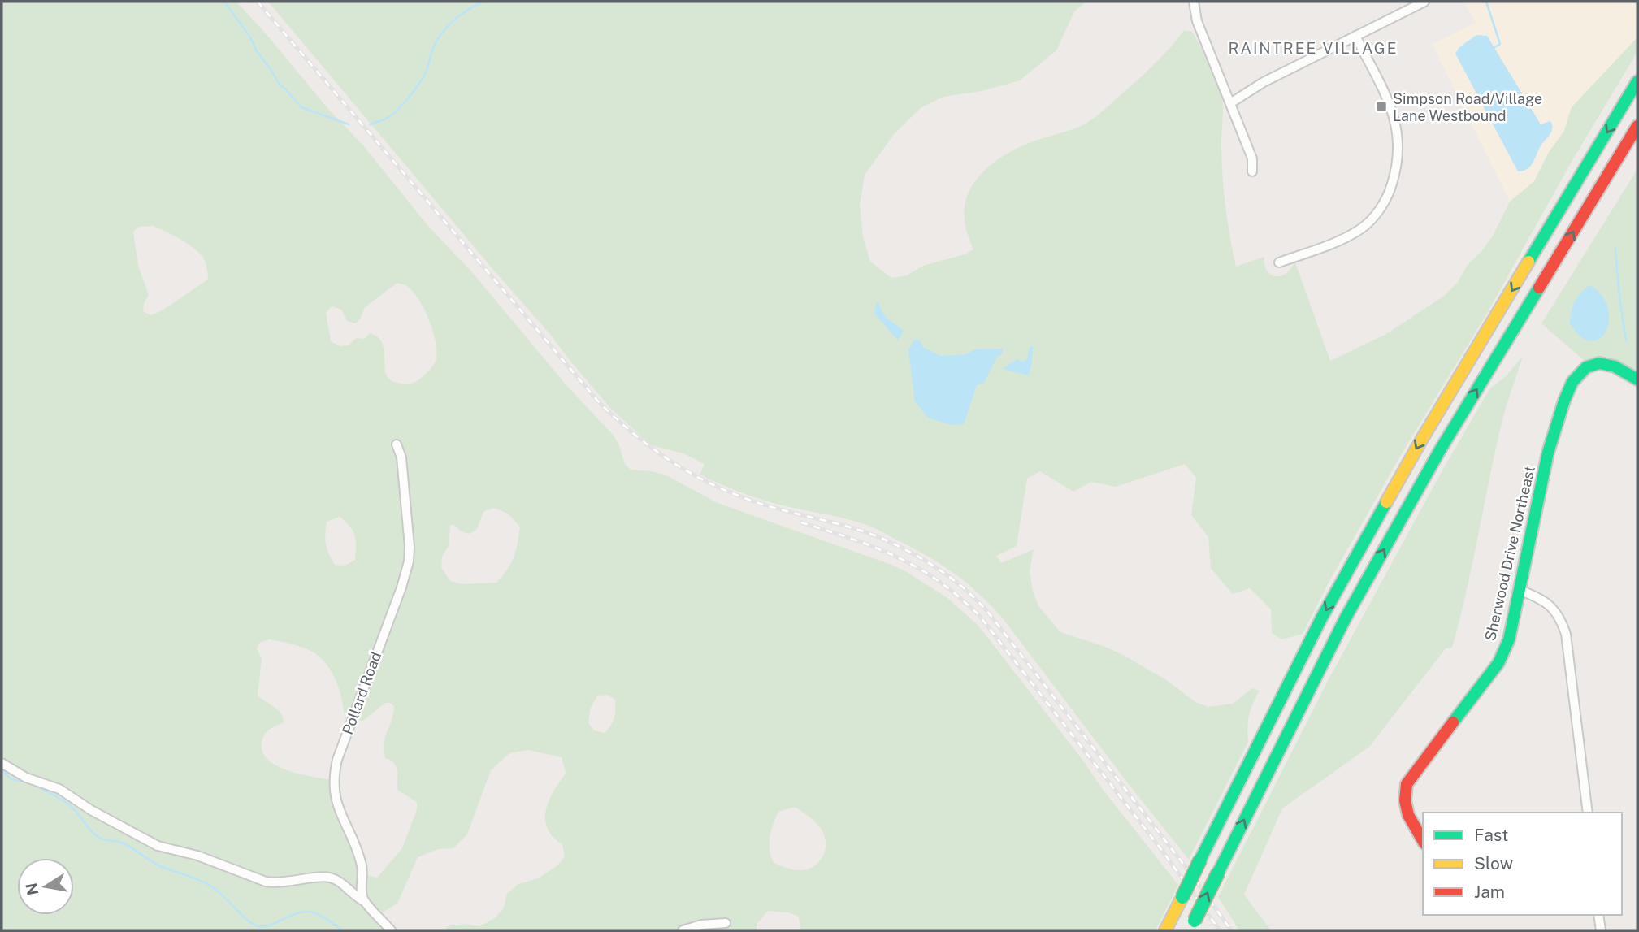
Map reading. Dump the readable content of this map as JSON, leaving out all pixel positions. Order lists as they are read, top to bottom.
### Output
{
  "streets": {
    "main road": ["Sherwood Drive Northeast"],
    "street": ["Pollard Road"]
  },
  "districts": ["RAINTREE VILLAGE"],
  "places": {
    "transit": ["Simpson Road/Village Lane Westbound"]
  },
  "legend": ["Fast", "Slow", "Jam"],
  "north": "left"
}
